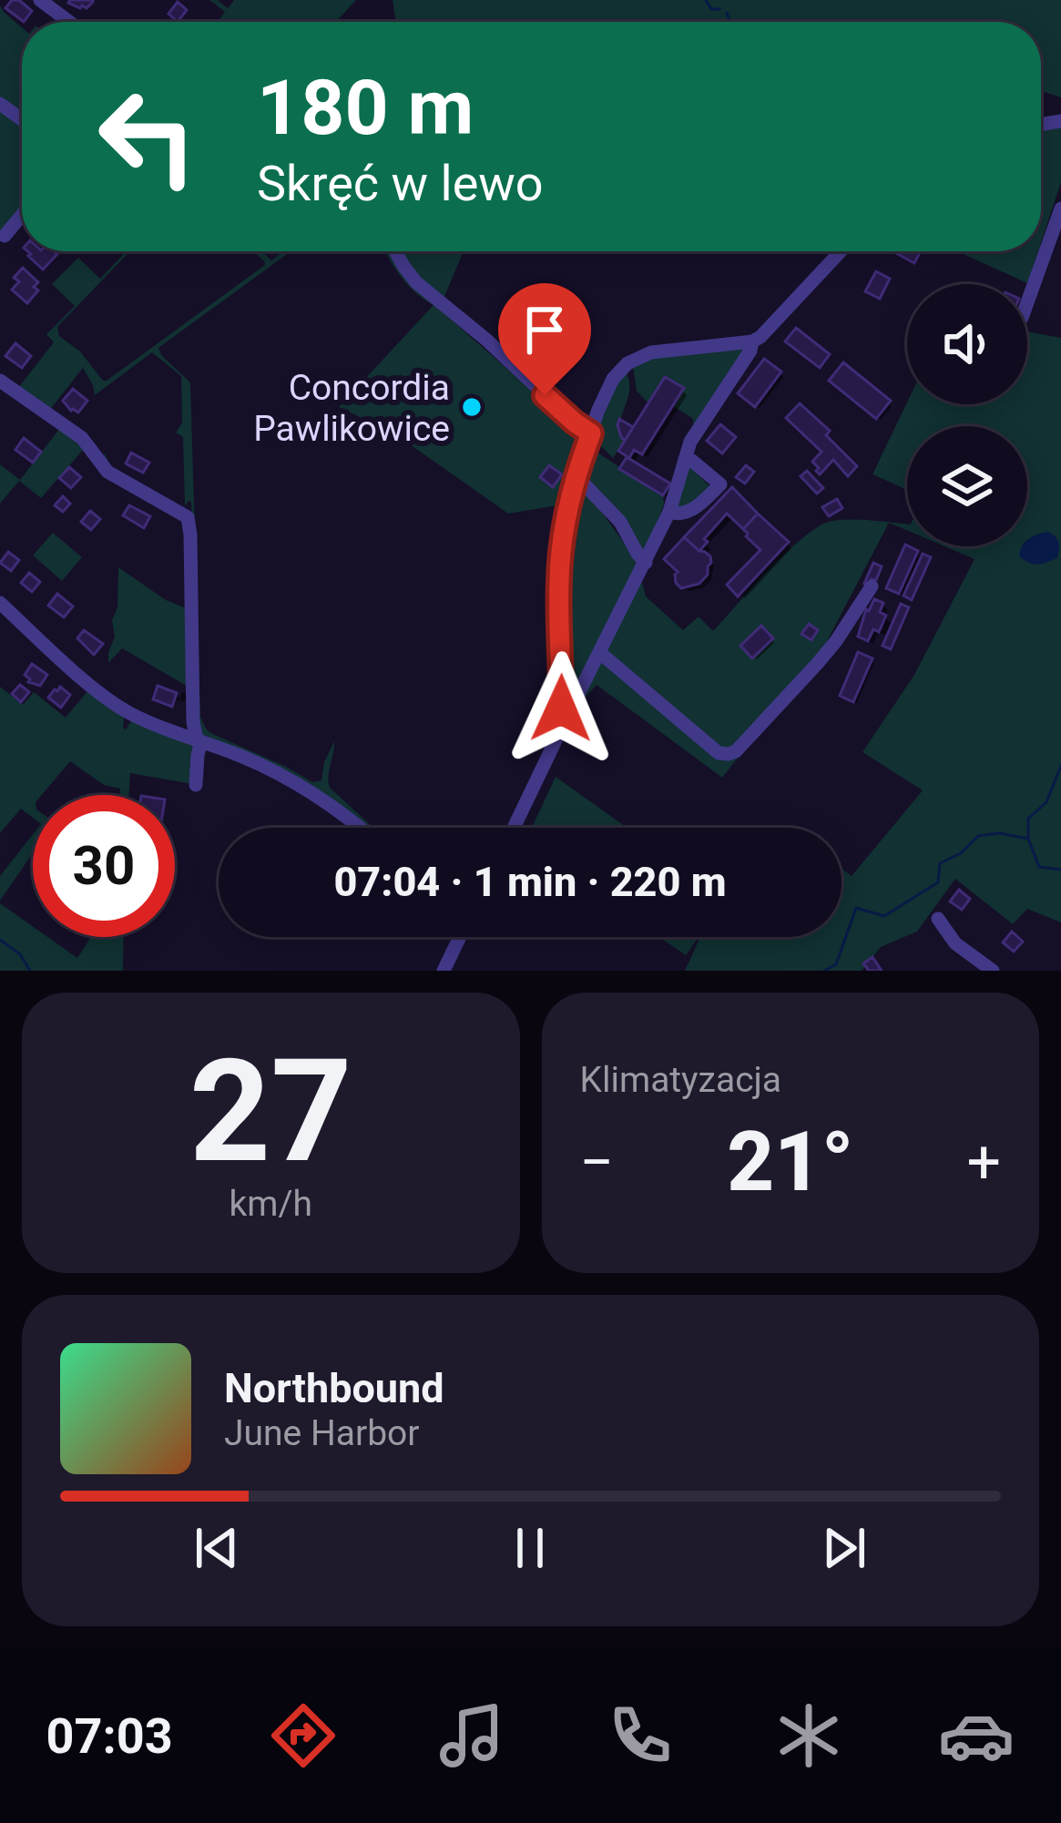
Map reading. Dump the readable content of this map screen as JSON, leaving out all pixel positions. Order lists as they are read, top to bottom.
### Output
{
  "places": ["Concordia Pawlikowice"],
  "page": {
    "turn": ["180 m", "Skręć w lewo"],
    "limit": "30",
    "trip": "07:04 · 1 min · 220 m",
    "tile": [
      ["27", "km/h"],
      "Klimatyzacja"
    ],
    "heat": ["−", "21°", "+"],
    "song": ["Northbound", "June Harbor"],
    "tabs": "07:03"
  }
}
